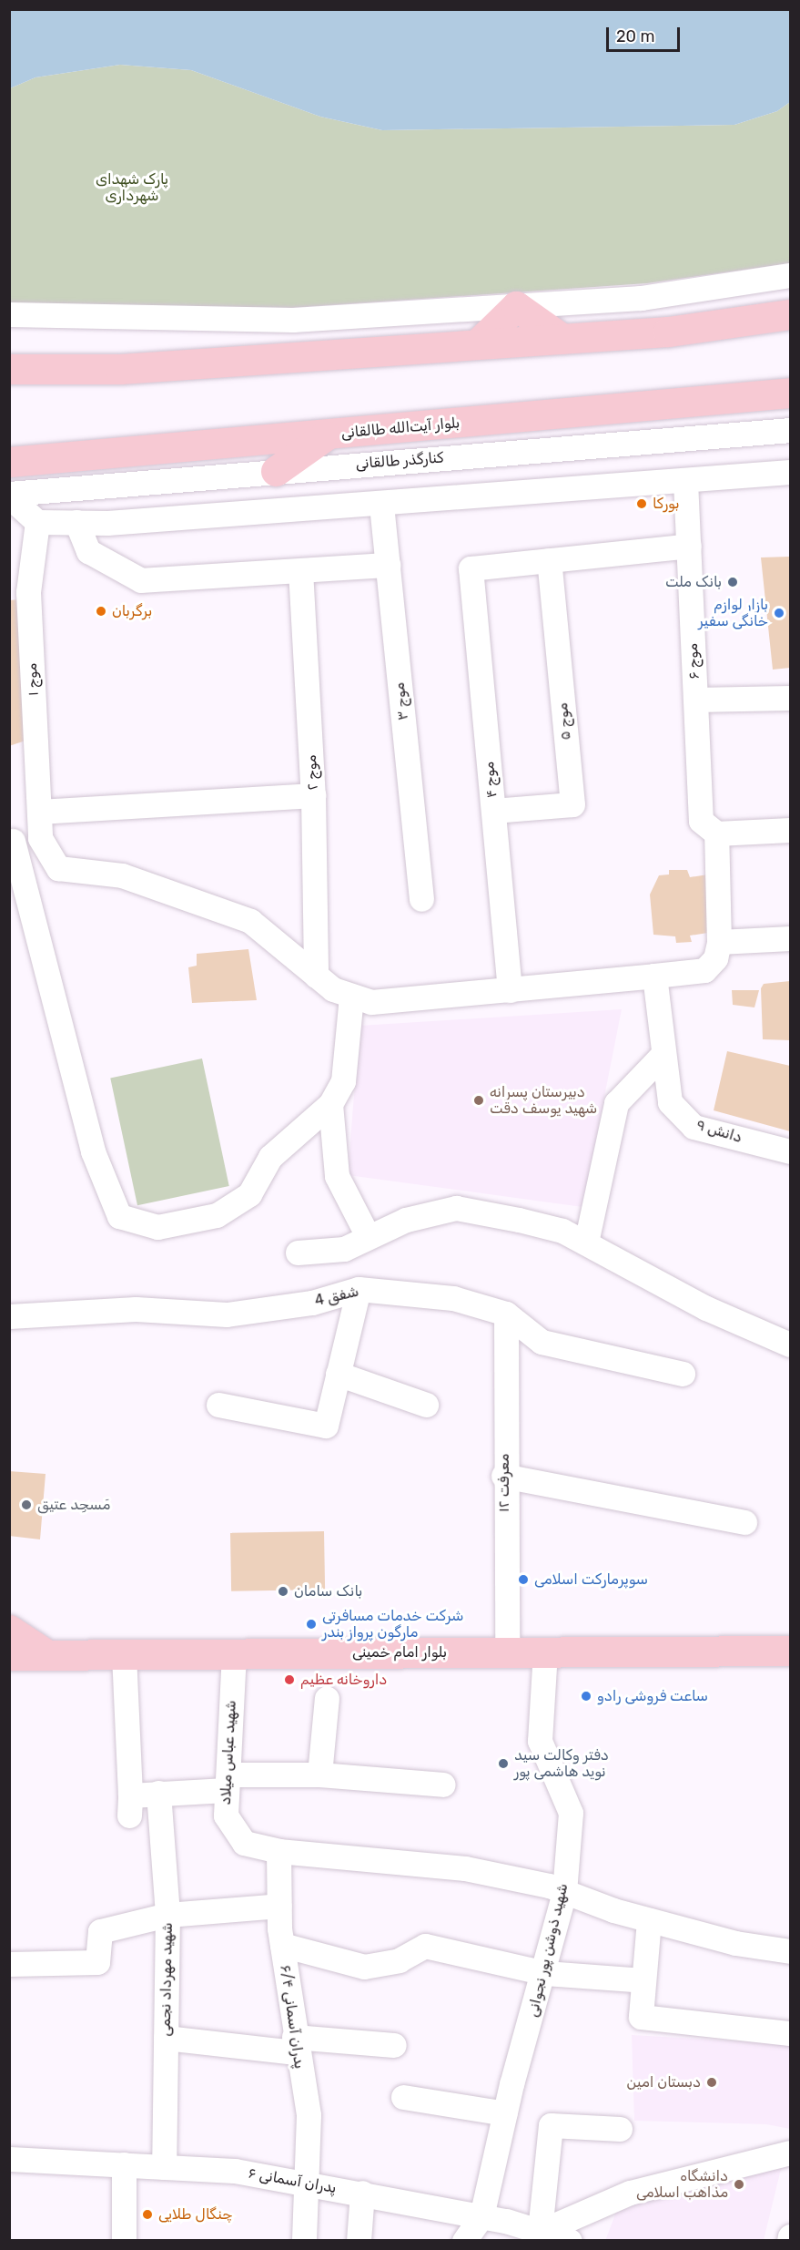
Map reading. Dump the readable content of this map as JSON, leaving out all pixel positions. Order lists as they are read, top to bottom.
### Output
{
  "streets": {
    "main road": ["بلوار آیت‌الله طالقانی", "بلوار امام خمینی"],
    "street": [
      "کنارگذر طالقانی",
      "موج ۶",
      "موج ۱",
      "موج ۳",
      "موج ۵",
      "موج ۲",
      "موج ۴",
      "دانش ۹",
      "شفق 4",
      "معرفت ۱۲",
      "شهید عباس میلاد",
      "شهید ذوشن پور نجوانی",
      "شهید مهرداد نجمی",
      "پدران آسمانی ۶/۴",
      "پدران آسمانی ۶"
    ]
  },
  "crossings": [
    ["موج ۵", "موج ۴"],
    ["شفق 4", "معرفت ۱۲"],
    ["معرفت ۱۲", "بلوار امام خمینی"],
    ["بلوار امام خمینی", "شهید عباس میلاد"],
    ["بلوار امام خمینی", "شهید ذوشن پور نجوانی"],
    ["شهید عباس میلاد", "شهید ذوشن پور نجوانی"],
    ["شهید عباس میلاد", "پدران آسمانی ۶/۴"],
    ["شهید ذوشن پور نجوانی", "پدران آسمانی ۶"],
    ["شهید مهرداد نجمی", "پدران آسمانی ۶"],
    ["پدران آسمانی ۶/۴", "پدران آسمانی ۶"]
  ],
  "parks": ["پارک شهدای شهرداری"],
  "places": [
    "بورکا",
    "بانک ملت",
    "برگربان",
    "بازار لوازم خانگی سفیر",
    "دبیرستان پسرانه شهید یوسف دقت",
    "مَسجِد عتیق",
    "سوپرمارکت اسلامی",
    "بانک سامان",
    "شرکت خدمات مسافرتی مارگون پرواز بندر",
    "داروخانه عظیم",
    "ساعت فروشی رادو",
    "دفتر وکالت سید نوید هاشمی پور",
    "دبستان امین",
    "دانشگاه مذاهب اسلامی",
    "چنگال طلایی"
  ],
  "scale_bar": "20 m"
}
